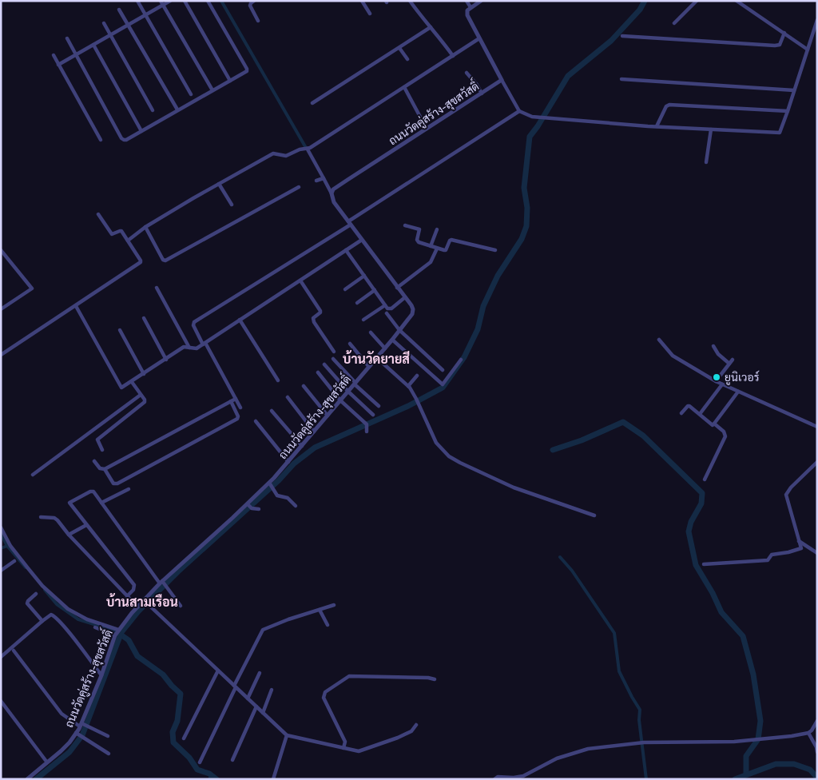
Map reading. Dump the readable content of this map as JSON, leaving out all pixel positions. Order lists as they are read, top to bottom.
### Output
{
  "streets": {
    "street": ["ถนนวัดคู่สร้าง-สุขสวัสดิ์"]
  },
  "districts": ["บ้านวัดยายสี", "บ้านสามเรือน"],
  "places": ["ยูนิเวอร์"]
}
